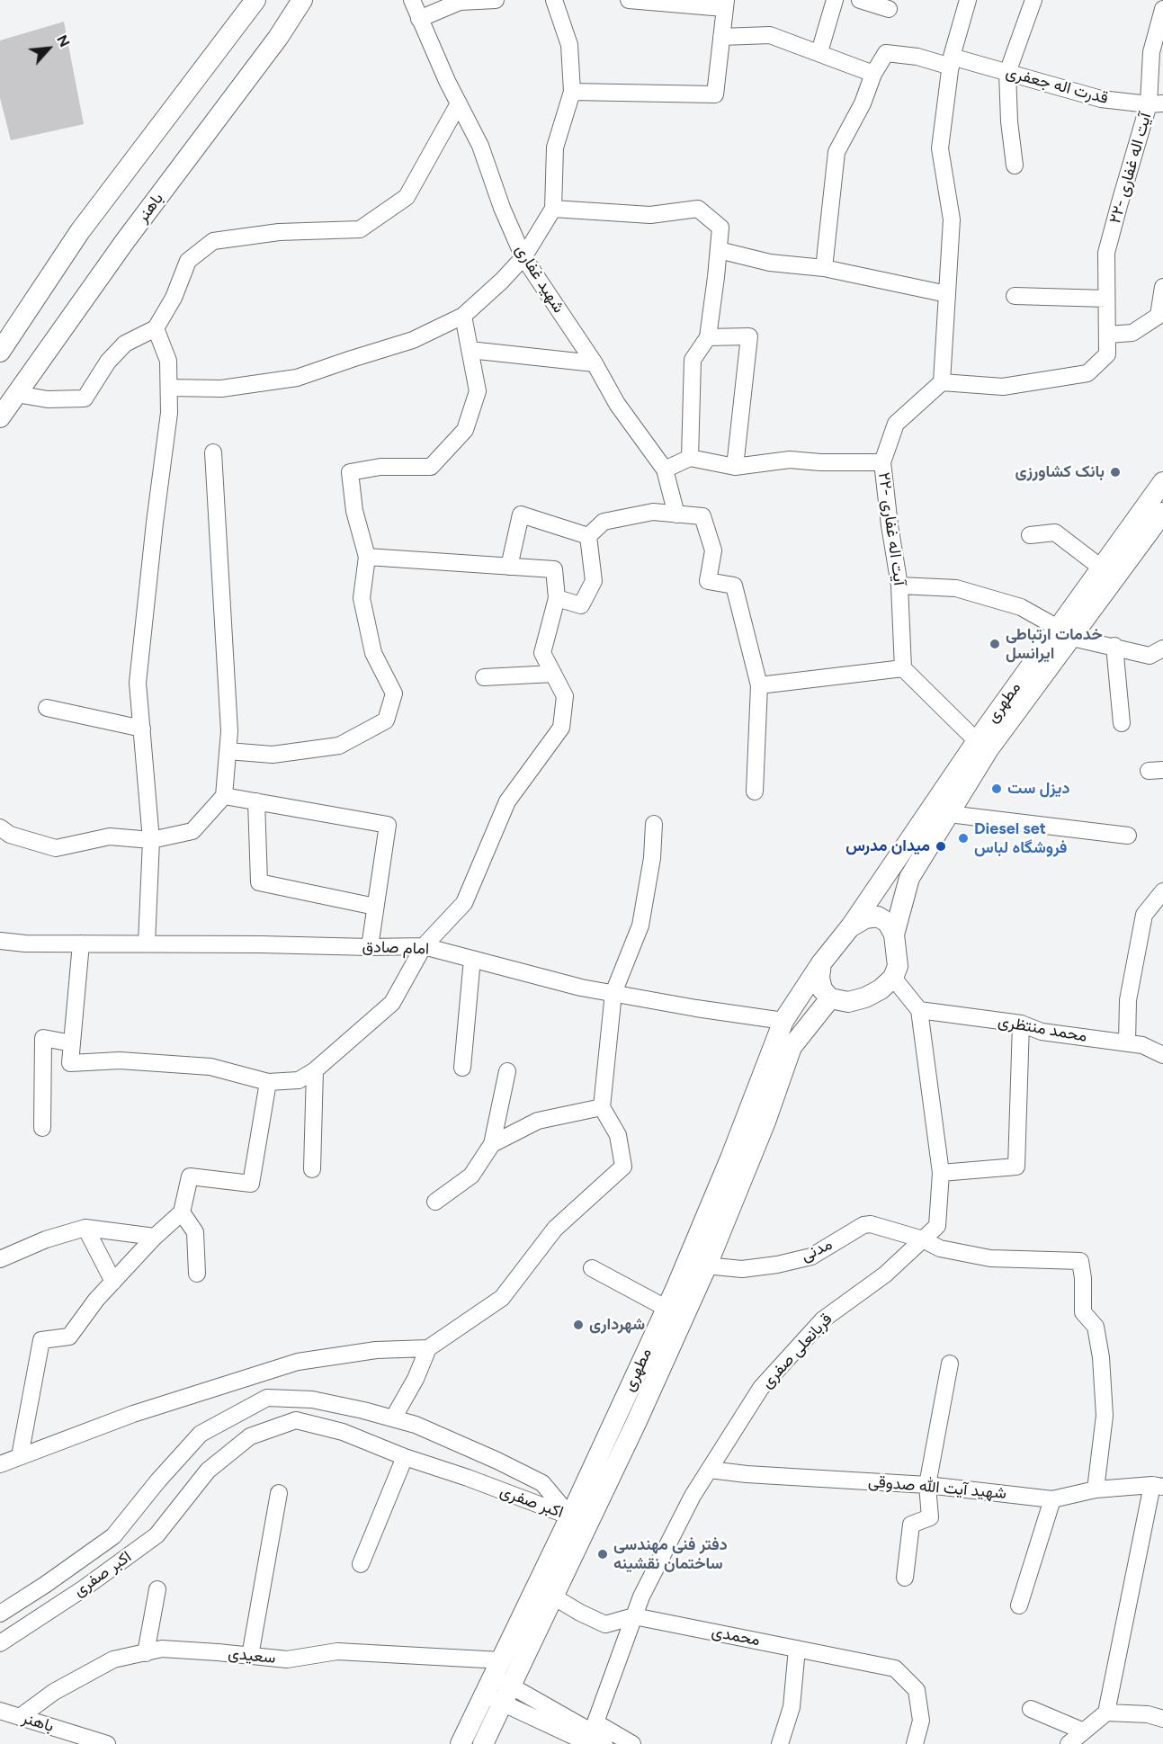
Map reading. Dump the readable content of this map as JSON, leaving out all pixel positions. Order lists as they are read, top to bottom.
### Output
{
  "streets": {
    "main road": ["باهنر", "مطهری"],
    "street": [
      "قدرت اله جعفری",
      "۲۲- آیت اله غفاری",
      "شهید غفاری",
      "امام صادق",
      "محمد منتظری",
      "مدنی",
      "قربانعلی صفری",
      "شهید آیت الله صدوقی",
      "اکبر صفری",
      "محمدی",
      "سعیدی"
    ]
  },
  "crossings": [
    ["قدرت اله جعفری", "۲۲- آیت اله غفاری"],
    ["باهنر", "سعیدی"],
    ["مطهری", "امام صادق"],
    ["مطهری", "مدنی"],
    ["مطهری", "اکبر صفری"],
    ["مطهری", "محمدی"],
    ["مطهری", "سعیدی"],
    ["محمد منتظری", "قربانعلی صفری"],
    ["مدنی", "قربانعلی صفری"],
    ["مدنی", "شهید آیت الله صدوقی"],
    ["قربانعلی صفری", "شهید آیت الله صدوقی"],
    ["قربانعلی صفری", "محمدی"]
  ],
  "places": [
    "بانک کشاورزی",
    "خدمات ارتباطی ایرانسل",
    "دیزل ست",
    "Diesel set فروشگاه لباس",
    "میدان مدرس",
    "شهرداری",
    "دفتر فنی مهندسی ساختمان نقشینه"
  ],
  "north": "top right"
}
